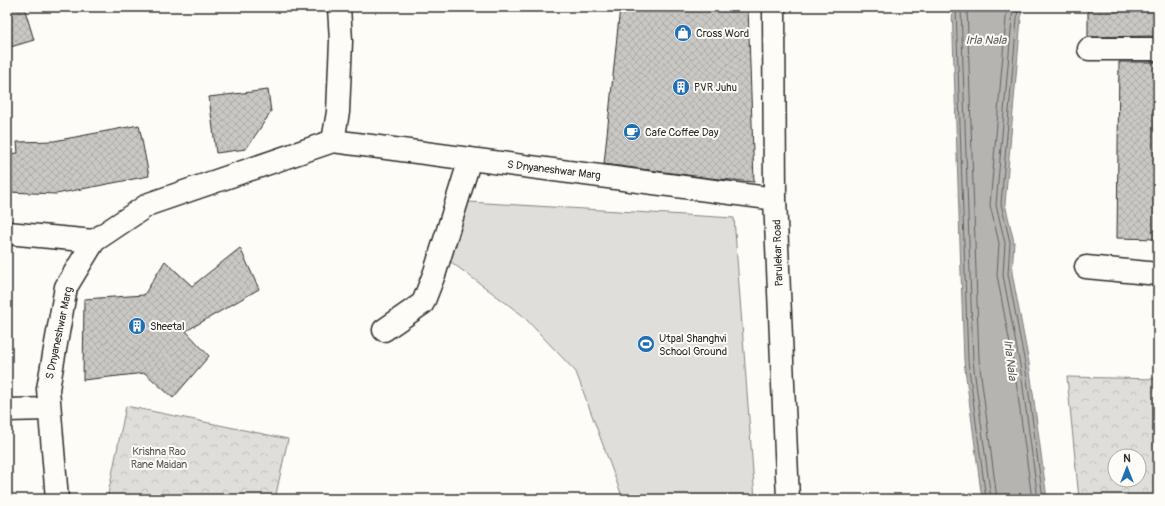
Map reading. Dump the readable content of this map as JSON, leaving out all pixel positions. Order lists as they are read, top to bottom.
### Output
{
  "streets": {
    "street": ["S Dnyaneshwar Marg", "Parulekar Road"]
  },
  "crossings": [
    ["S Dnyaneshwar Marg", "Parulekar Road"]
  ],
  "water": ["Irla Nala"],
  "parks": ["Krishna Rao Rane Maidan"],
  "places": {
    "shop": ["Cross Word"],
    "building": ["PVR Juhu", "Sheetal"],
    "cafe": ["Cafe Coffee Day"],
    "sports": ["Utpal Shanghvi School Ground"]
  },
  "north": "top"
}
